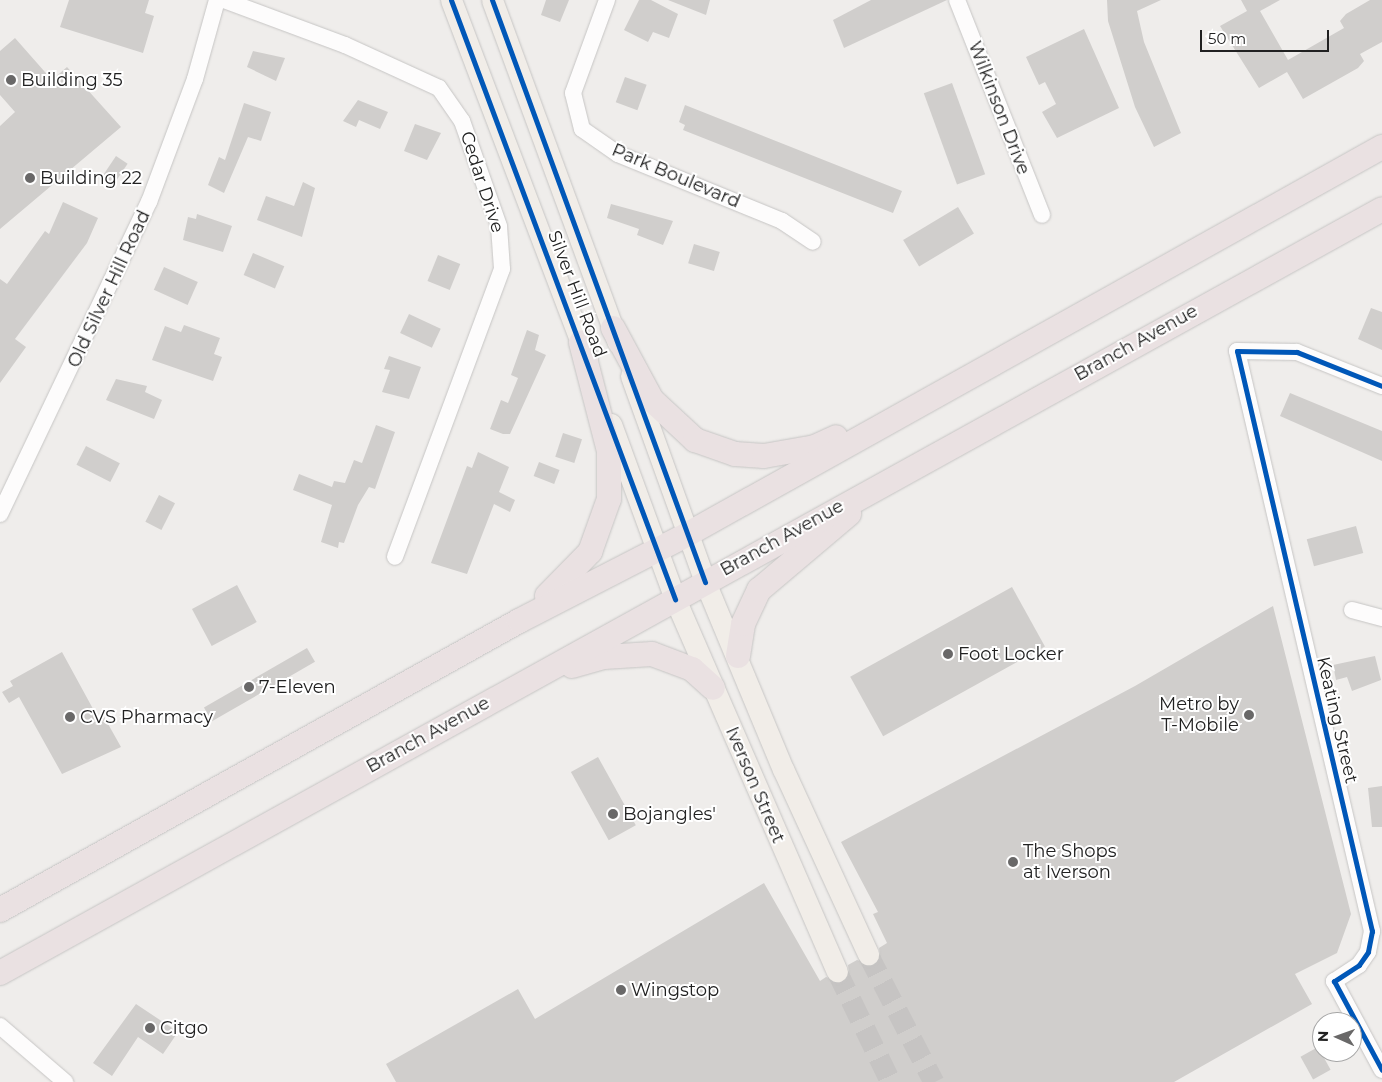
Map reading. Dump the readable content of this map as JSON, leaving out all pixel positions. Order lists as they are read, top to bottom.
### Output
{
  "streets": {
    "highway": ["Branch Avenue"],
    "main road": ["Silver Hill Road", "Iverson Street"],
    "street": [
      "Wilkinson Drive",
      "Park Boulevard",
      "Cedar Drive",
      "Old Silver Hill Road",
      "Keating Street"
    ]
  },
  "crossings": [
    ["Silver Hill Road", "Branch Avenue"],
    ["Silver Hill Road", "Iverson Street"],
    ["Branch Avenue", "Iverson Street"]
  ],
  "places": [
    "Building 35",
    "Building 22",
    "Foot Locker",
    "7-Eleven",
    "Metro by T-Mobile",
    "CVS Pharmacy",
    "Bojangles'",
    "The Shops at Iverson",
    "Wingstop",
    "Citgo"
  ],
  "scale_bar": "50 m",
  "north": "left"
}
